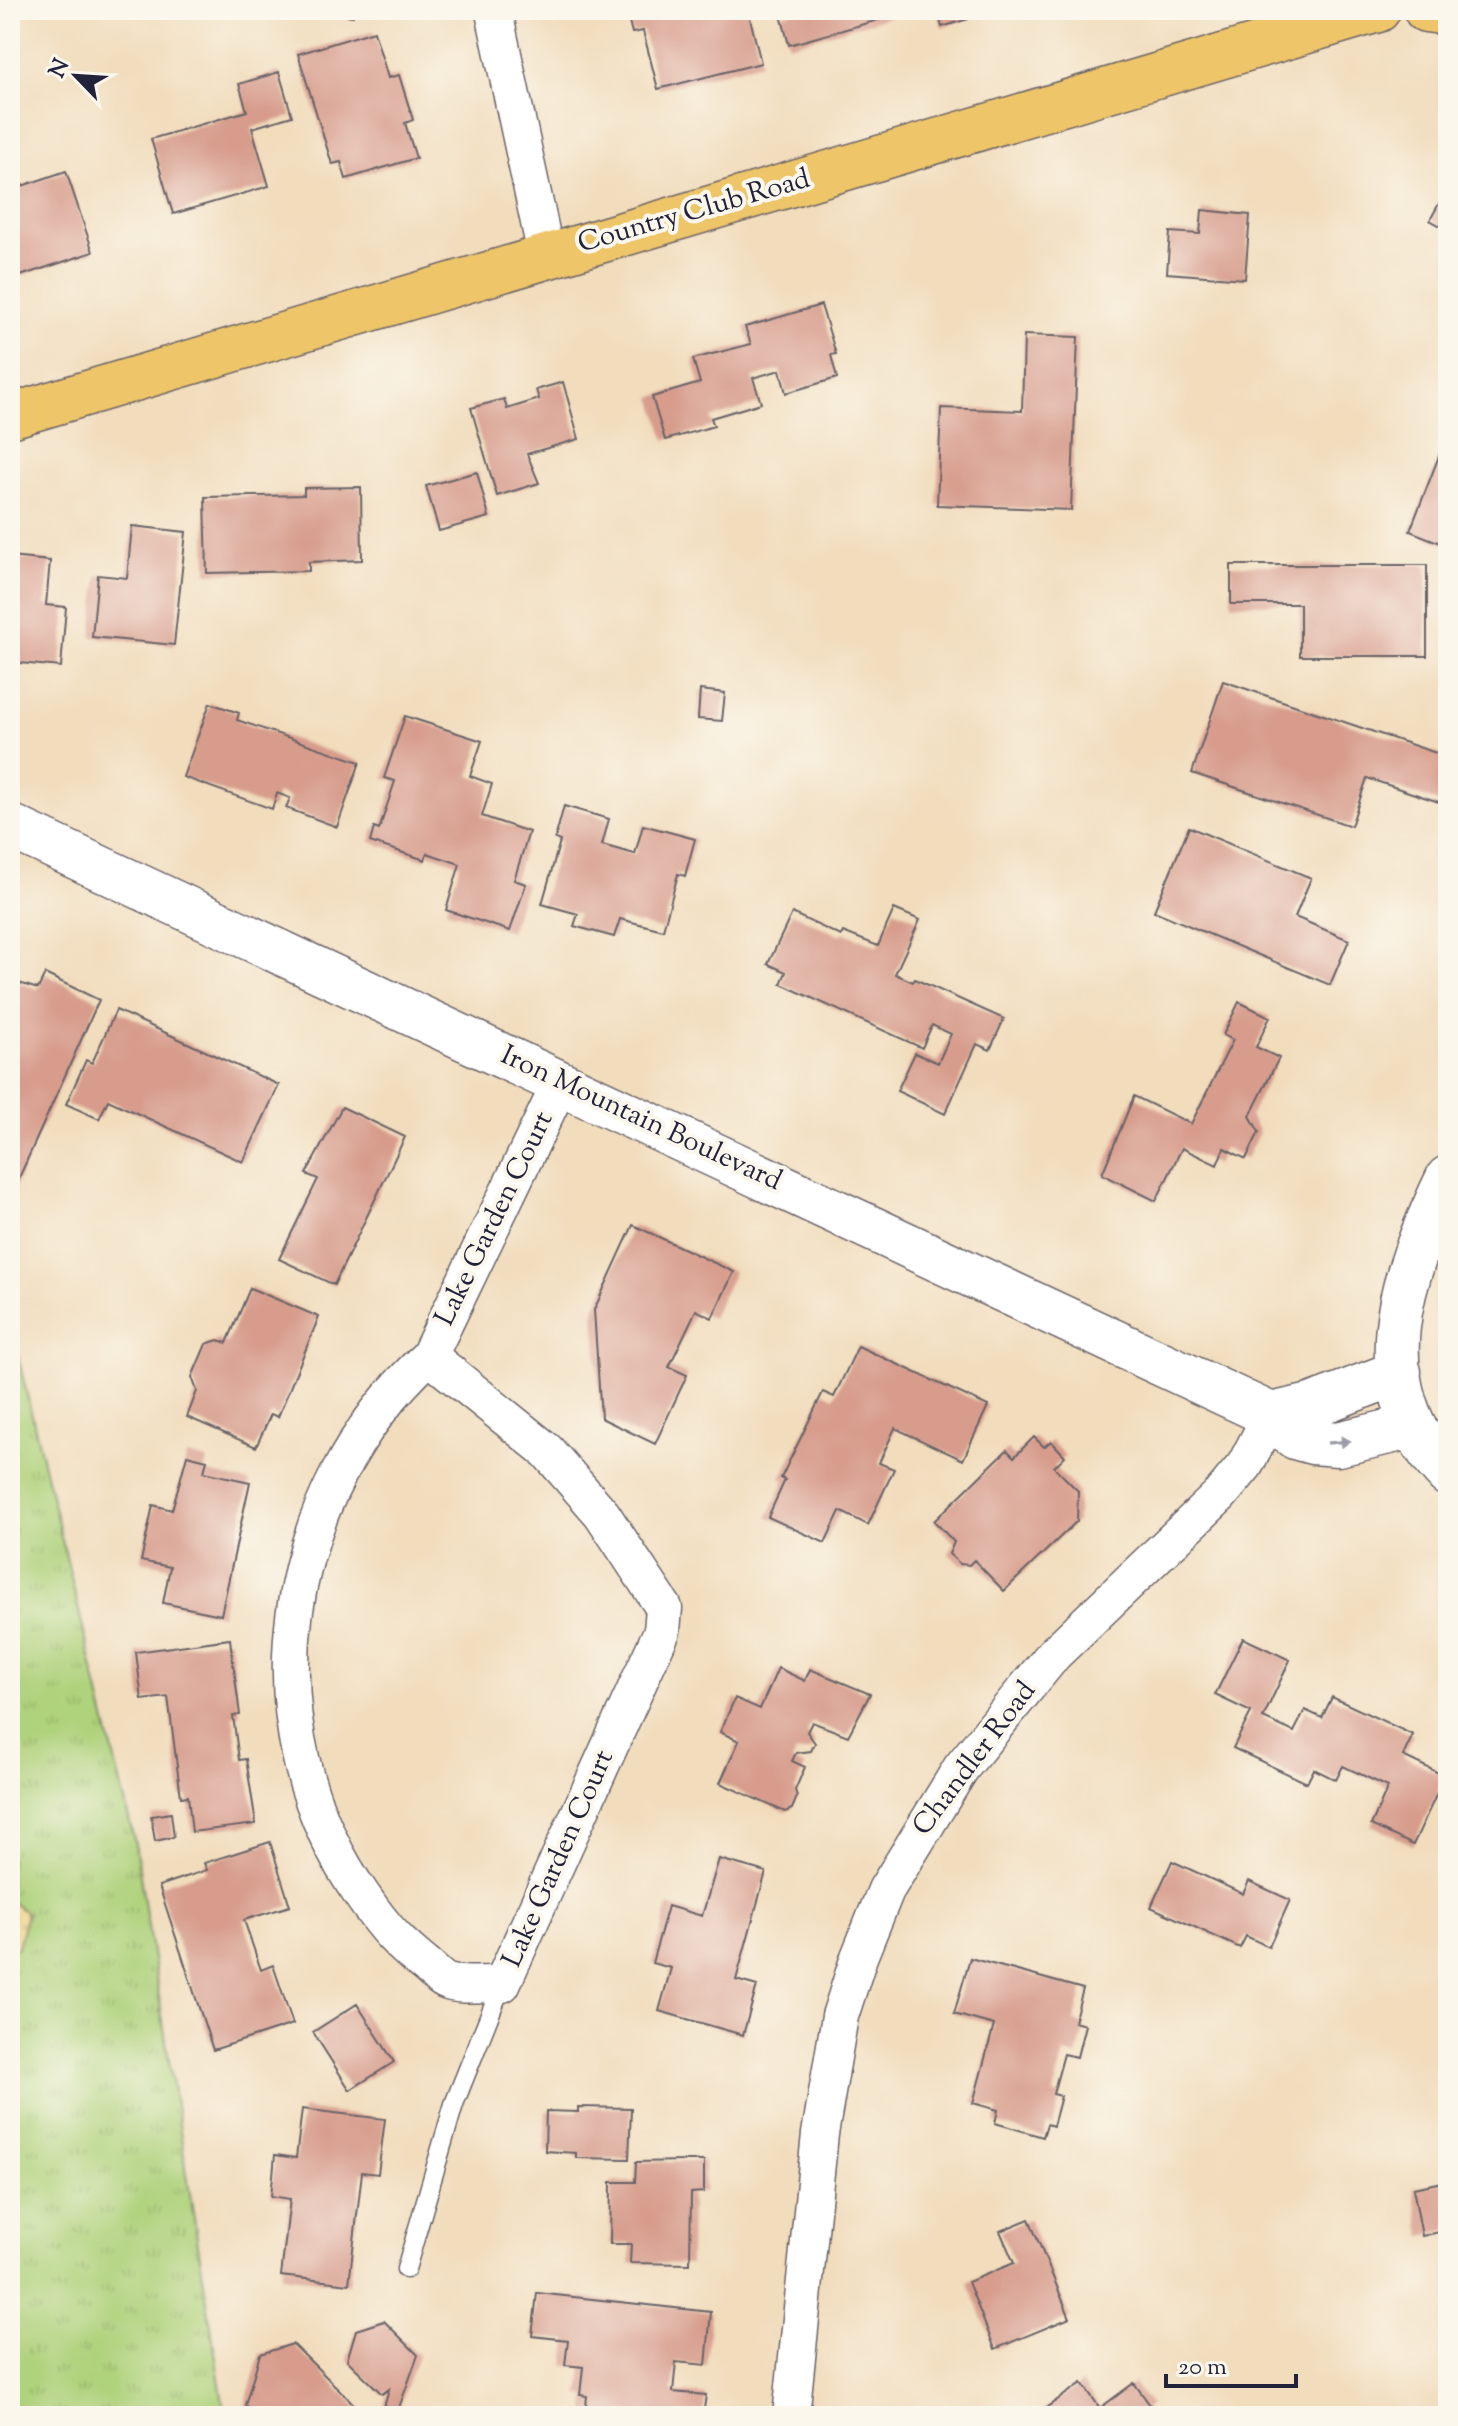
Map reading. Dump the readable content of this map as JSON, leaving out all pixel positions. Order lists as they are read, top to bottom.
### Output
{
  "streets": {
    "main road": ["Country Club Road"],
    "street": ["Iron Mountain Boulevard", "Lake Garden Court", "Chandler Road"]
  },
  "crossings": [
    ["Iron Mountain Boulevard", "Lake Garden Court"],
    ["Iron Mountain Boulevard", "Chandler Road"]
  ],
  "scale_bar": "20 m",
  "north": "top left"
}
